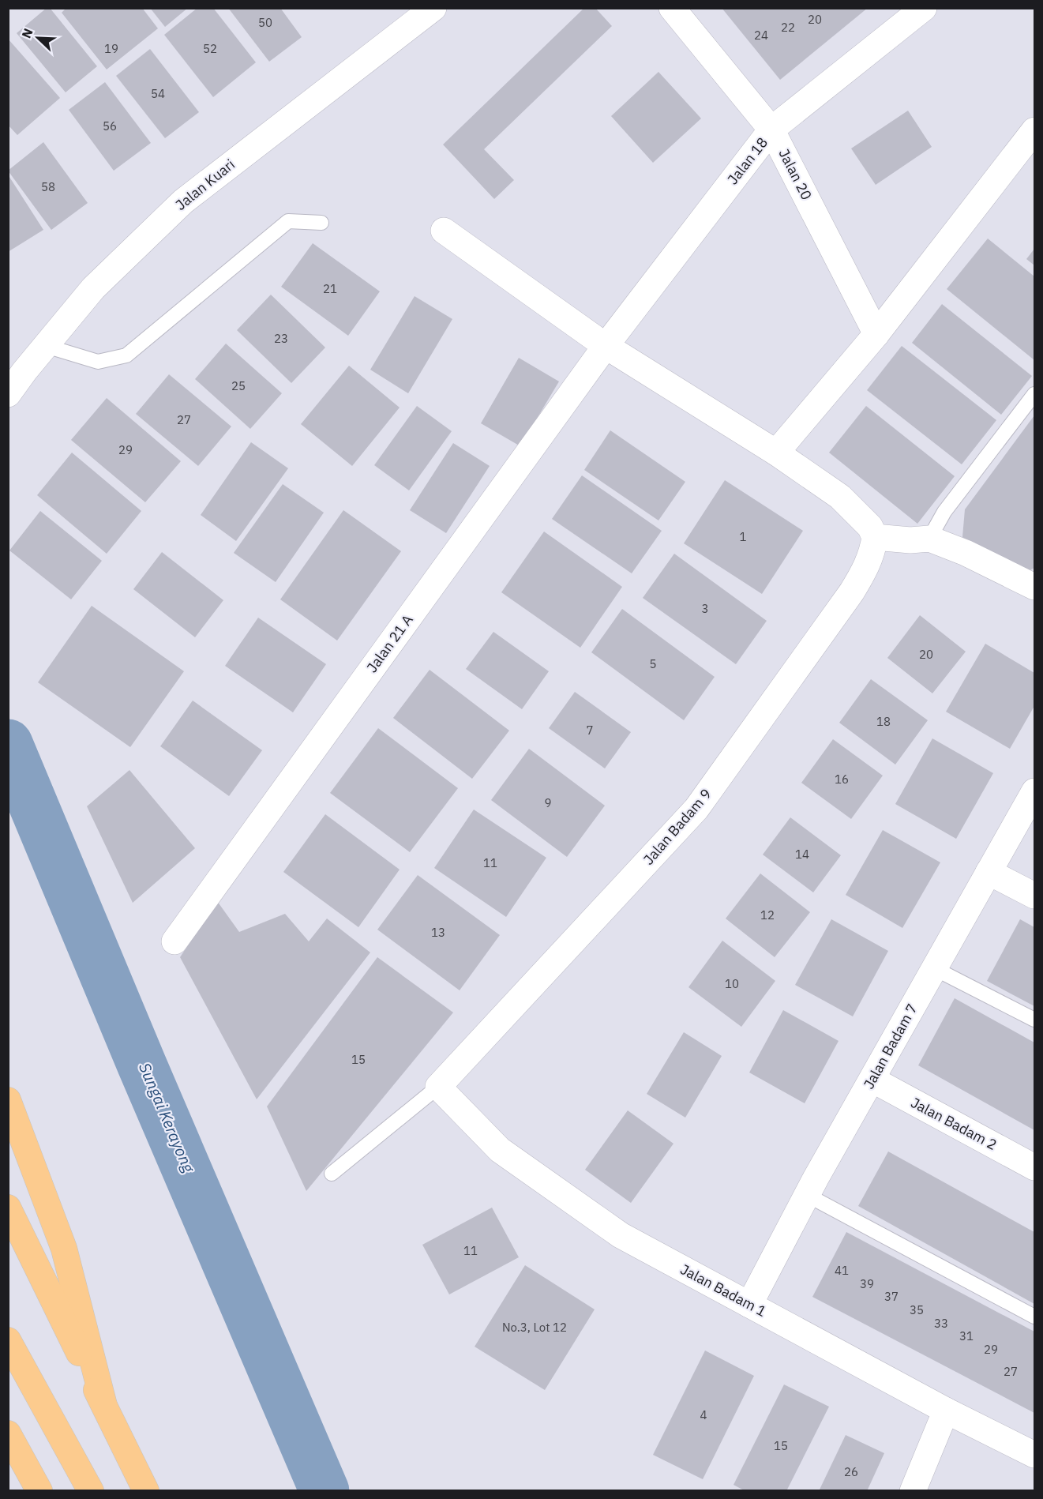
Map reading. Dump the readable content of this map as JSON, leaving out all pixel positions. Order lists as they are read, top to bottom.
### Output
{
  "streets": {
    "street": [
      "Jalan 18",
      "Jalan 20",
      "Jalan Kuari",
      "Jalan 21 A",
      "Jalan Badam 9",
      "Jalan Badam 7",
      "Jalan Badam 2",
      "Jalan Badam 1"
    ]
  },
  "crossings": [
    ["Jalan 18", "Jalan 20"],
    ["Jalan 18", "Jalan 21 A"],
    ["Jalan Badam 9", "Jalan Badam 1"],
    ["Jalan Badam 7", "Jalan Badam 2"],
    ["Jalan Badam 7", "Jalan Badam 1"]
  ],
  "water": ["Sungai Kerayong"],
  "house_numbers": [
    "20",
    "50",
    "22",
    "24",
    "19",
    "52",
    "54",
    "56",
    "58",
    "21",
    "23",
    "25",
    "27",
    "29",
    "1",
    "3",
    "20",
    "5",
    "18",
    "7",
    "16",
    "9",
    "14",
    "11",
    "12",
    "13",
    "10",
    "15",
    "11",
    "41",
    "39",
    "37",
    "35",
    "33",
    "No.3, Lot 12",
    "31",
    "29",
    "27",
    "4",
    "15",
    "26"
  ],
  "north": "top left"
}
